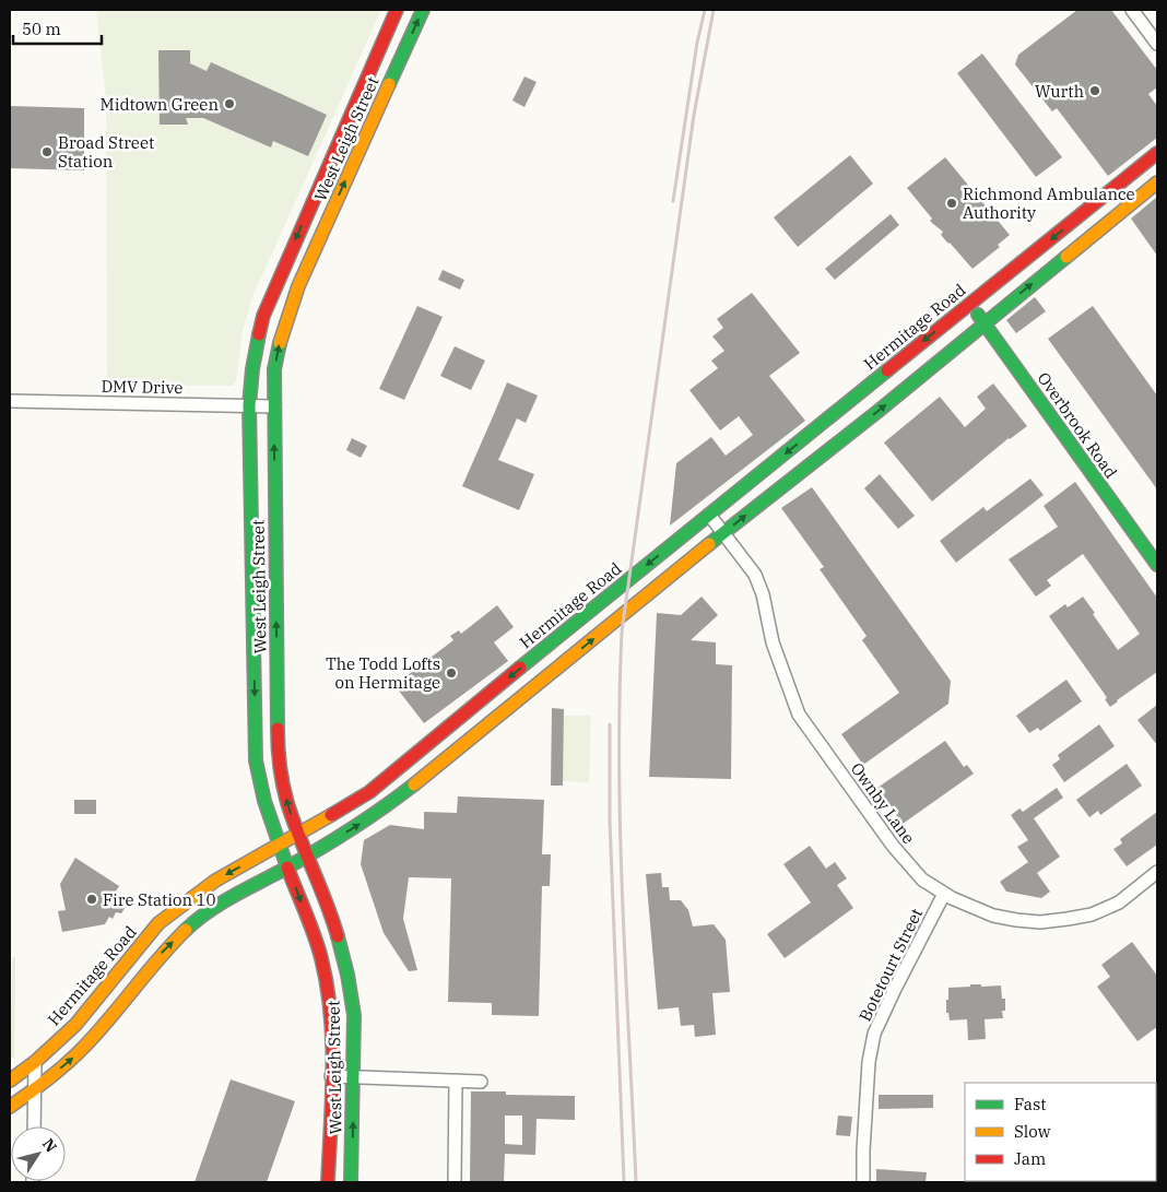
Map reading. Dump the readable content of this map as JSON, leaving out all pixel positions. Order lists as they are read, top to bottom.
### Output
{
  "streets": {
    "street": [
      "West Leigh Street",
      "Hermitage Road",
      "DMV Drive",
      "Overbrook Road",
      "Ownby Lane",
      "Botetourt Street"
    ]
  },
  "crossings": [
    ["West Leigh Street", "Hermitage Road"],
    ["West Leigh Street", "DMV Drive"],
    ["Hermitage Road", "Overbrook Road"],
    ["Hermitage Road", "Ownby Lane"],
    ["Ownby Lane", "Botetourt Street"]
  ],
  "places": [
    "Wurth",
    "Midtown Green",
    "Broad Street Station",
    "Richmond Ambulance Authority",
    "The Todd Lofts on Hermitage",
    "Fire Station 10"
  ],
  "legend": ["Fast", "Slow", "Jam"],
  "scale_bar": "50 m",
  "north": "top right"
}
